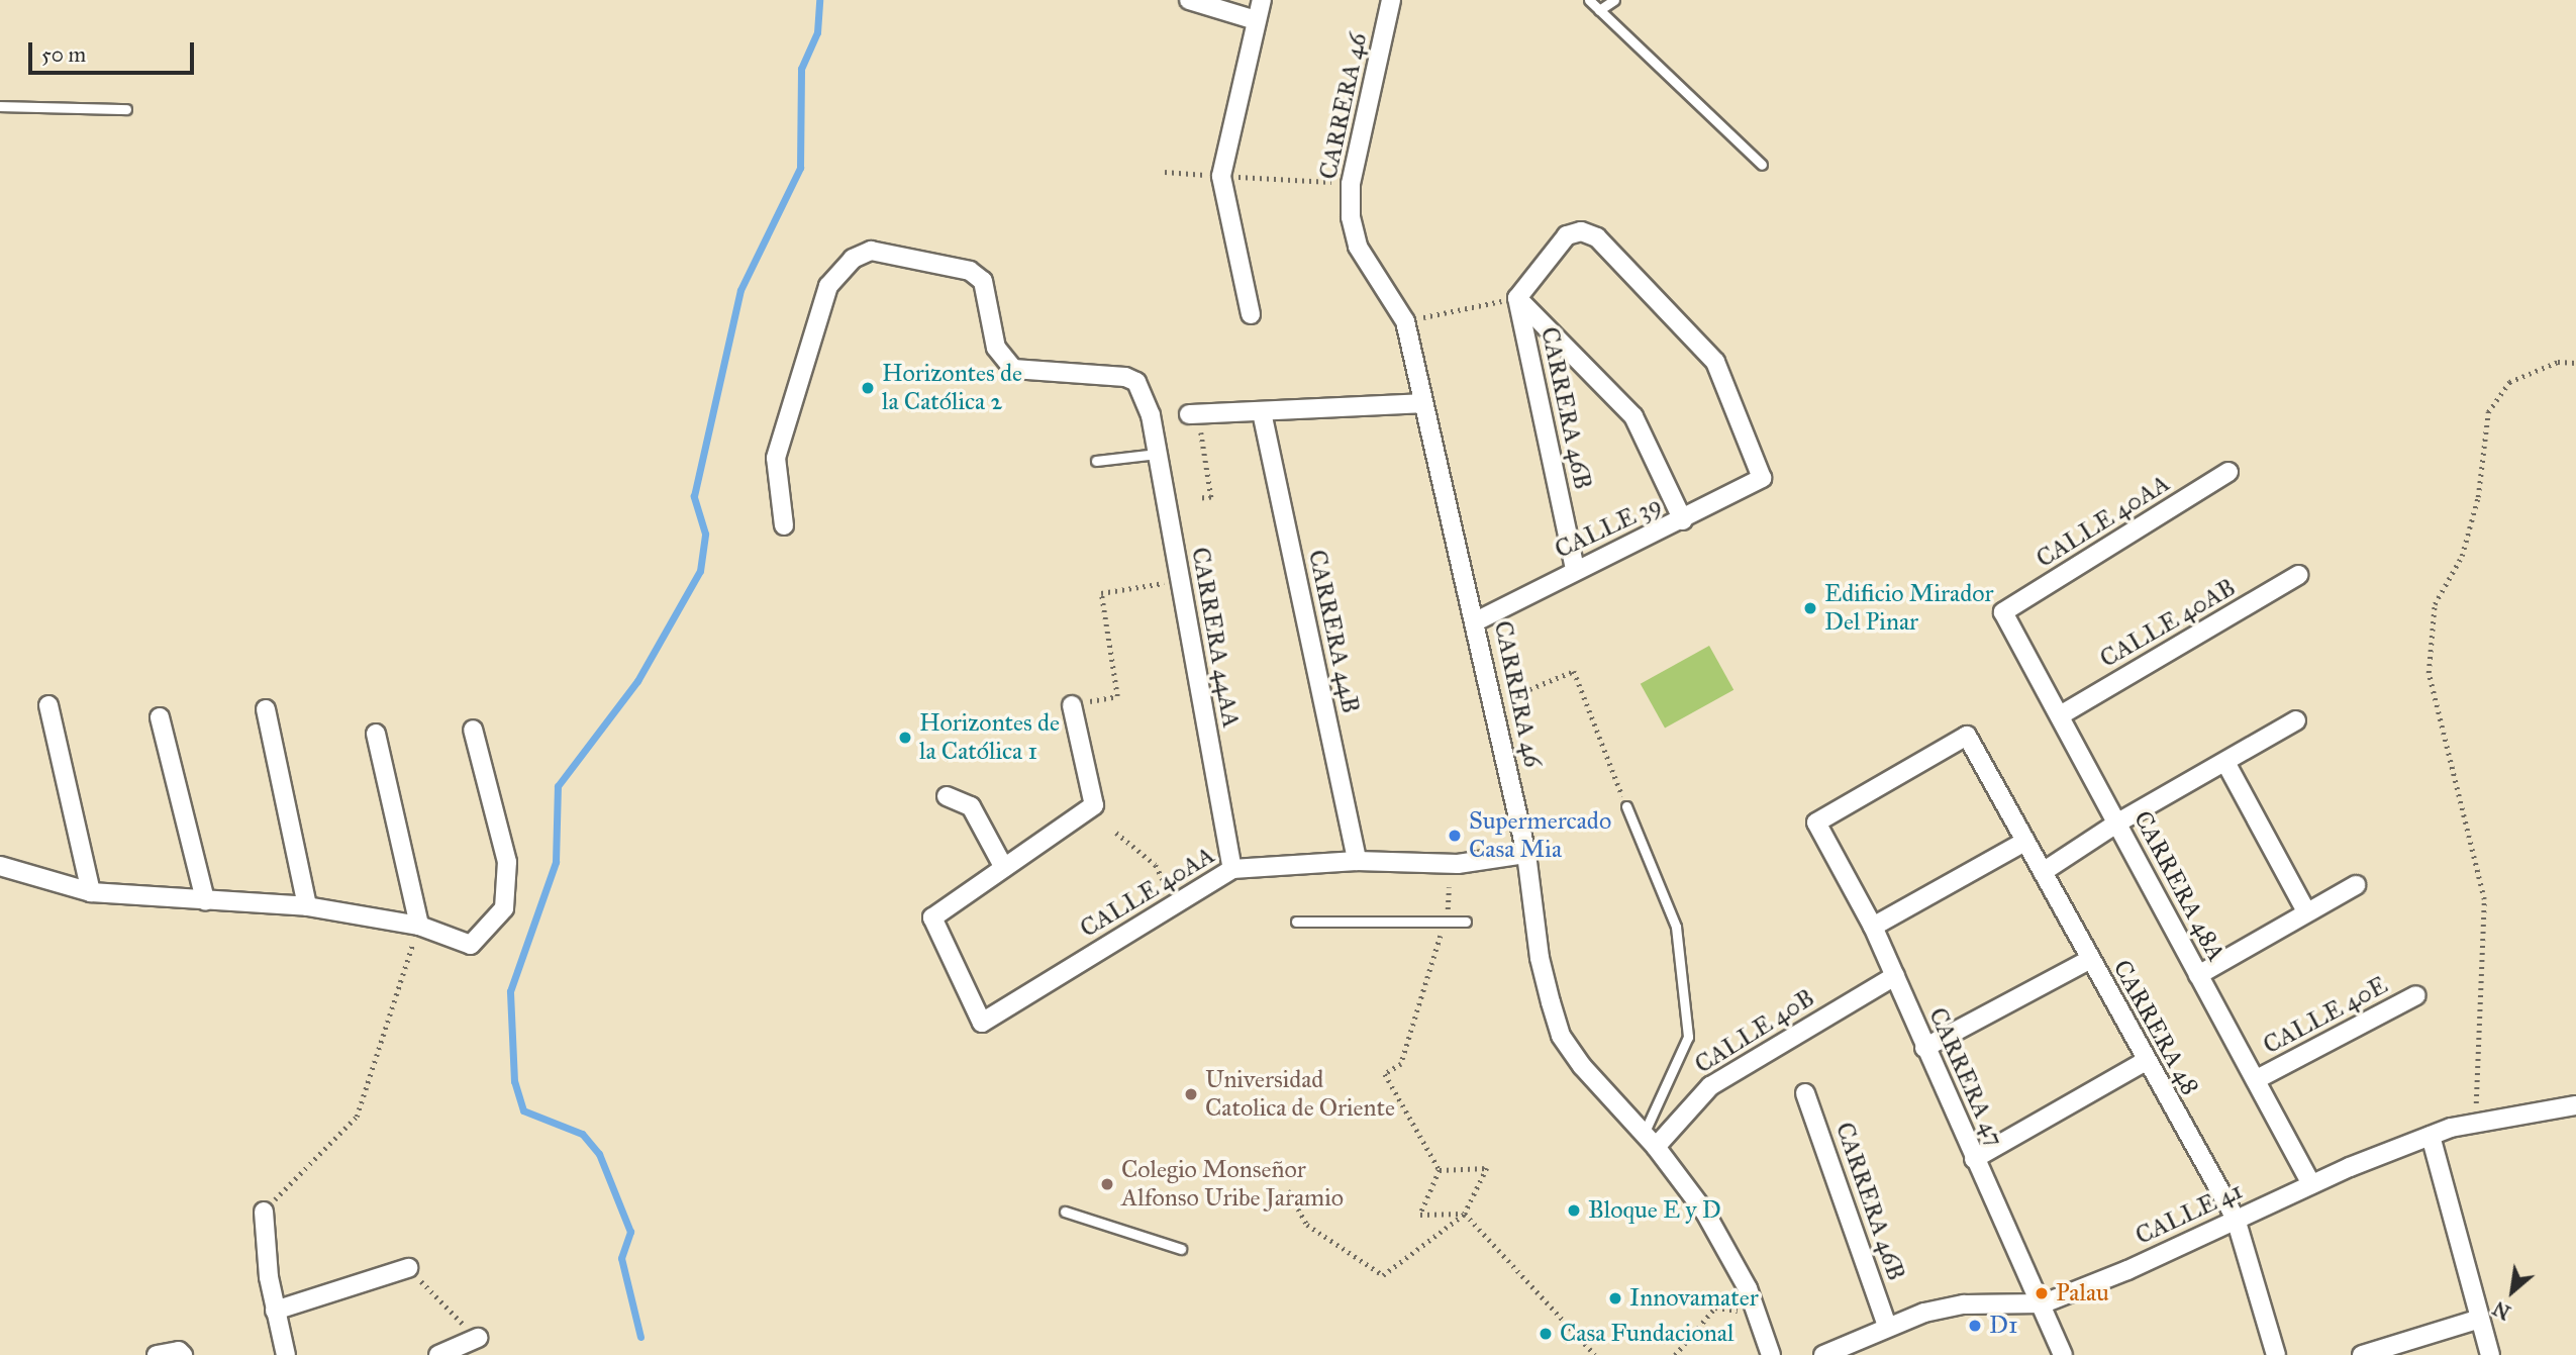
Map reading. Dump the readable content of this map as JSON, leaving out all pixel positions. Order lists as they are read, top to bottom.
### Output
{
  "streets": {
    "street": [
      "CARRERA 46",
      "CARRERA 46B",
      "CALLE 40AA",
      "CALLE 39",
      "CALLE 40AB",
      "CARRERA 44B",
      "CARRERA 44AA",
      "CARRERA 48A",
      "CALLE 40E",
      "CARRERA 48",
      "CALLE 40B",
      "CARRERA 47",
      "CALLE 41"
    ]
  },
  "crossings": [
    ["CARRERA 46", "CALLE 40AA"],
    ["CARRERA 46", "CALLE 39"],
    ["CARRERA 46", "CALLE 40B"],
    ["CARRERA 46B", "CALLE 39"],
    ["CARRERA 46B", "CALLE 41"],
    ["CALLE 40AA", "CARRERA 44B"],
    ["CALLE 40AA", "CARRERA 44AA"],
    ["CALLE 40AA", "CARRERA 48A"],
    ["CALLE 40AB", "CARRERA 48A"],
    ["CARRERA 48A", "CALLE 40E"],
    ["CARRERA 48A", "CALLE 41"],
    ["CARRERA 48", "CARRERA 47"],
    ["CARRERA 48", "CALLE 41"],
    ["CALLE 40B", "CARRERA 47"],
    ["CARRERA 47", "CALLE 41"]
  ],
  "places": [
    "Horizontes de la Católica 2",
    "Edificio Mirador Del Pinar",
    "Horizontes de la Católica 1",
    "Supermercado Casa Mia",
    "Universidad Catolica de Oriente",
    "Colegio Monseñor Alfonso Uribe Jaramio",
    "Bloque E y D",
    "Palau",
    "Innovamater",
    "D1",
    "Casa Fundacional"
  ],
  "scale_bar": "50 m",
  "north": "bottom left"
}
